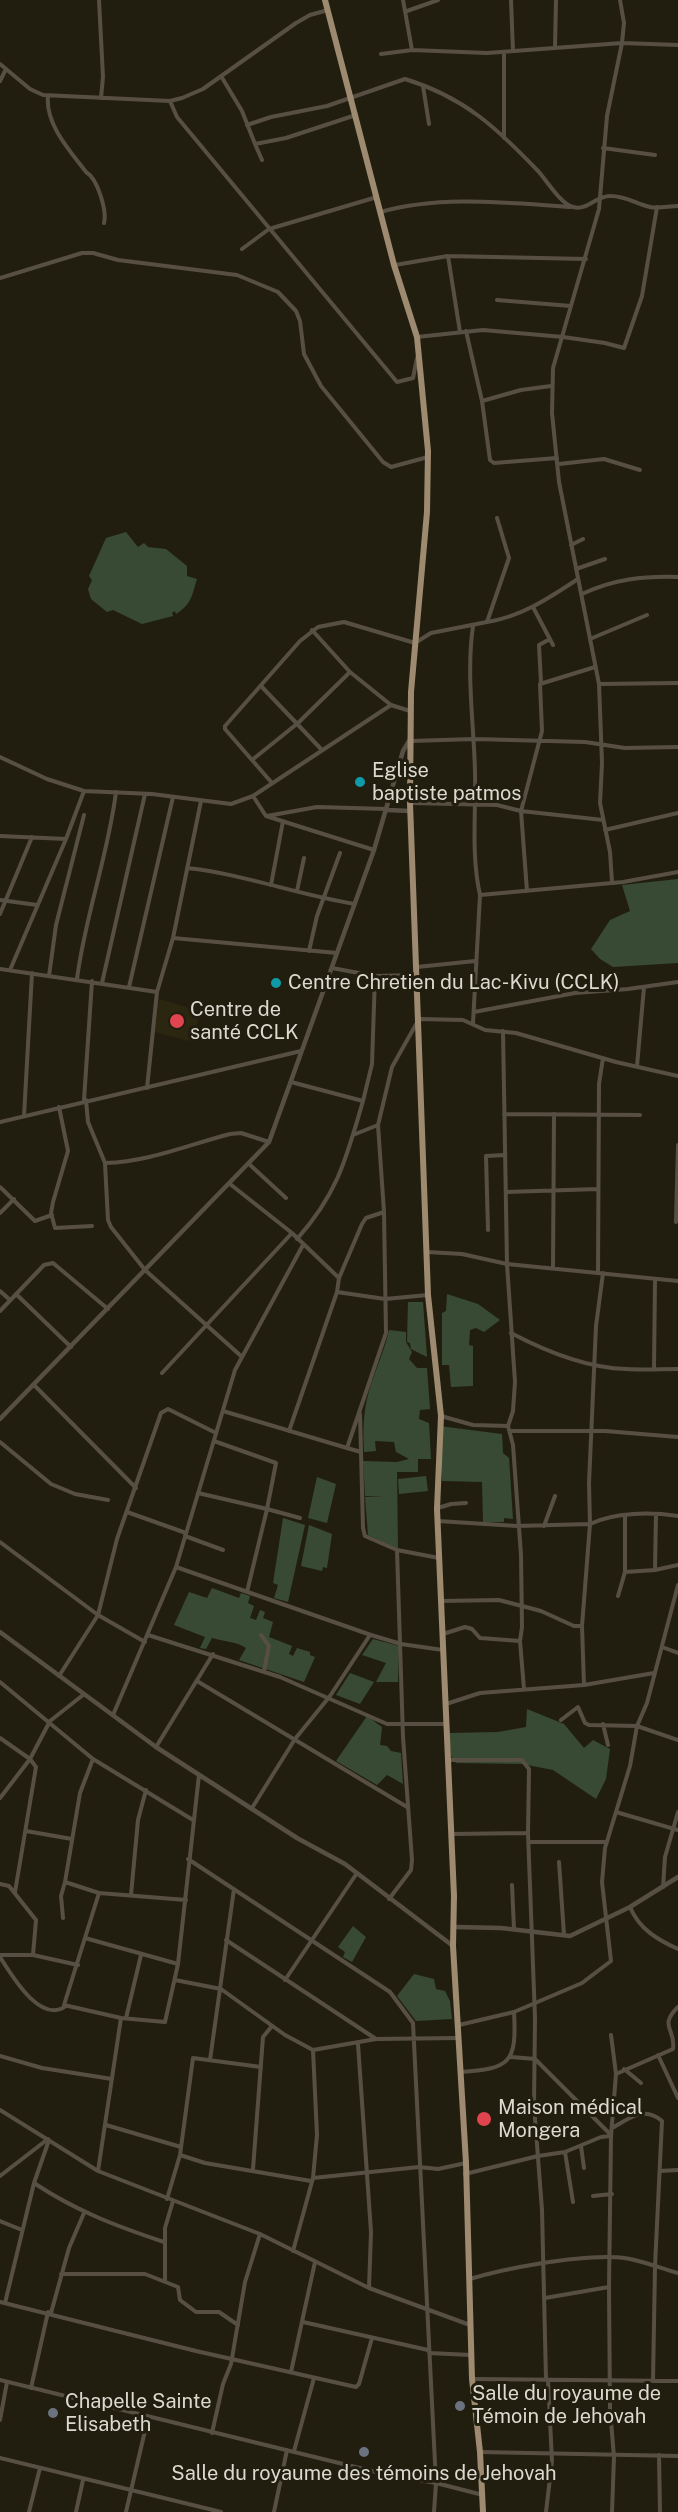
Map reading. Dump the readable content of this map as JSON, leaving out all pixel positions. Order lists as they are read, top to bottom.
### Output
{
  "places": [
    "Eglise baptiste patmos",
    "Centre Chretien du Lac-Kivu (CCLK)",
    "Centre de santé CCLK",
    "Maison médical Mongera",
    "Salle du royaume de Témoin de Jehovah",
    "Chapelle Sainte Elisabeth",
    "Salle du royaume des témoins de Jehovah"
  ]
}
